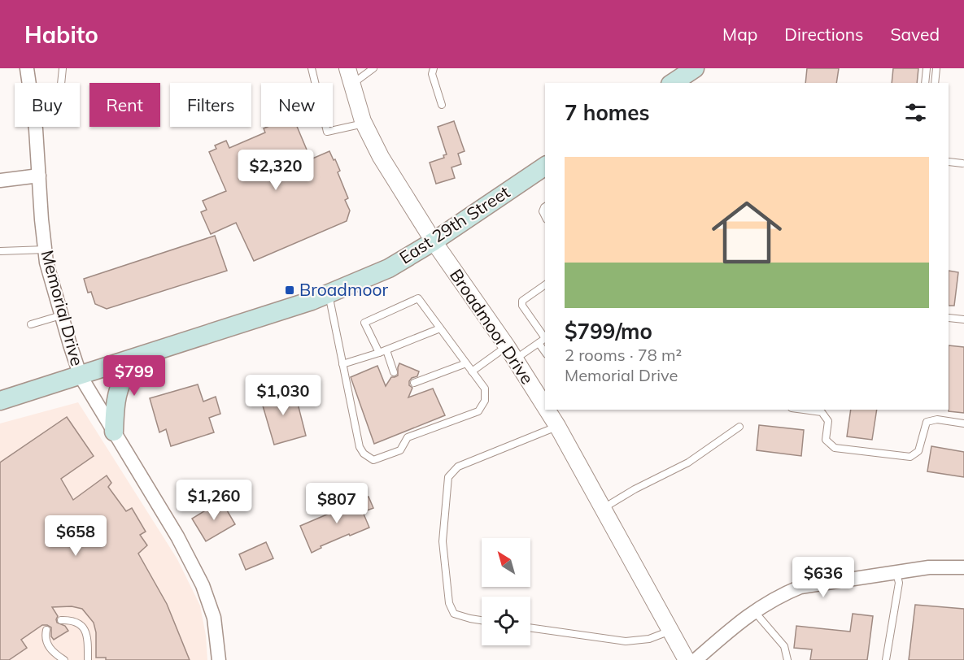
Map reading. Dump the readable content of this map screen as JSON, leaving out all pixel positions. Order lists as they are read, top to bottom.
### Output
{
  "streets": {
    "main road": ["East 29th Street"],
    "street": ["Memorial Drive", "Broadmoor Drive"]
  },
  "crossings": [
    ["East 29th Street", "Memorial Drive"],
    ["East 29th Street", "Broadmoor Drive"]
  ],
  "places": {
    "transit": ["Broadmoor"]
  },
  "north": "top left",
  "page": {
    "header": "Habito",
    "nav": ["Map", "Directions", "Saved"],
    "chip": [
      "Buy",
      "Rent",
      "Filters",
      "New"
    ],
    "heading": "7 homes",
    "list": [
      {
        "name": "$799/mo",
        "note": "2 rooms · 78 m² · Memorial Drive"
      }
    ],
    "price": [
      "$2,320",
      "$799",
      "$1,030",
      "$1,260",
      "$807",
      "$658",
      "$636"
    ]
  }
}
